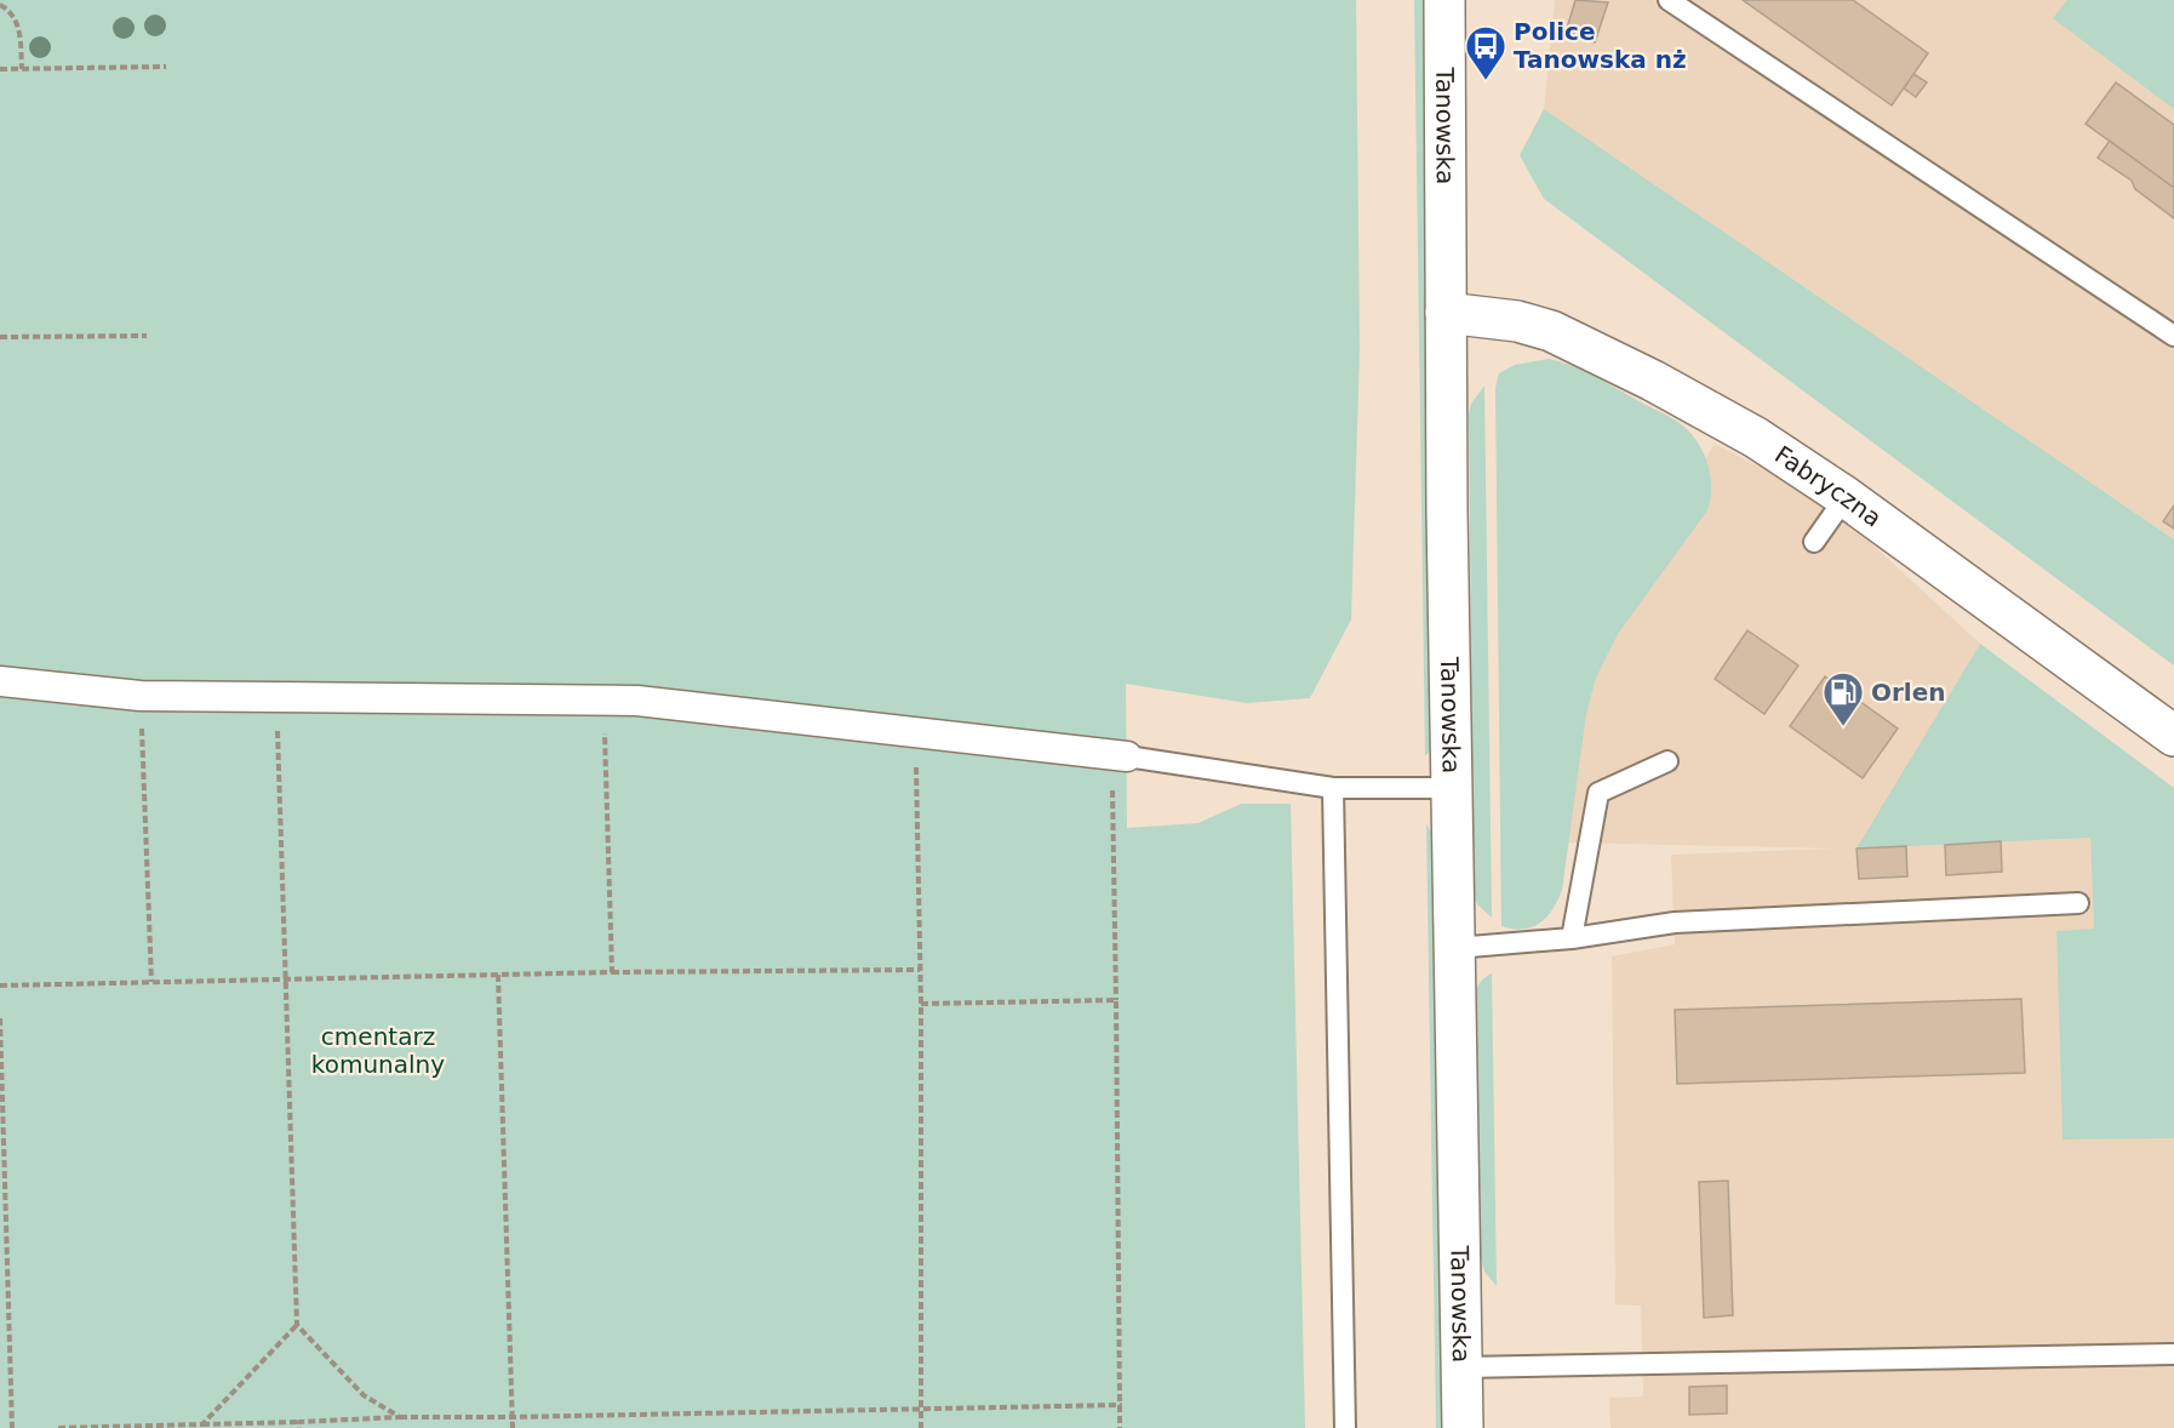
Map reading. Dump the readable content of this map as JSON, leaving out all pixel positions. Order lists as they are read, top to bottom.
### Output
{
  "streets": {
    "main road": ["Tanowska", "Fabryczna"]
  },
  "crossings": [
    ["Tanowska", "Fabryczna"]
  ],
  "parks": ["cmentarz komunalny"],
  "places": {
    "bus stop": ["Police Tanowska nż"],
    "fuel station": ["Orlen"]
  }
}
